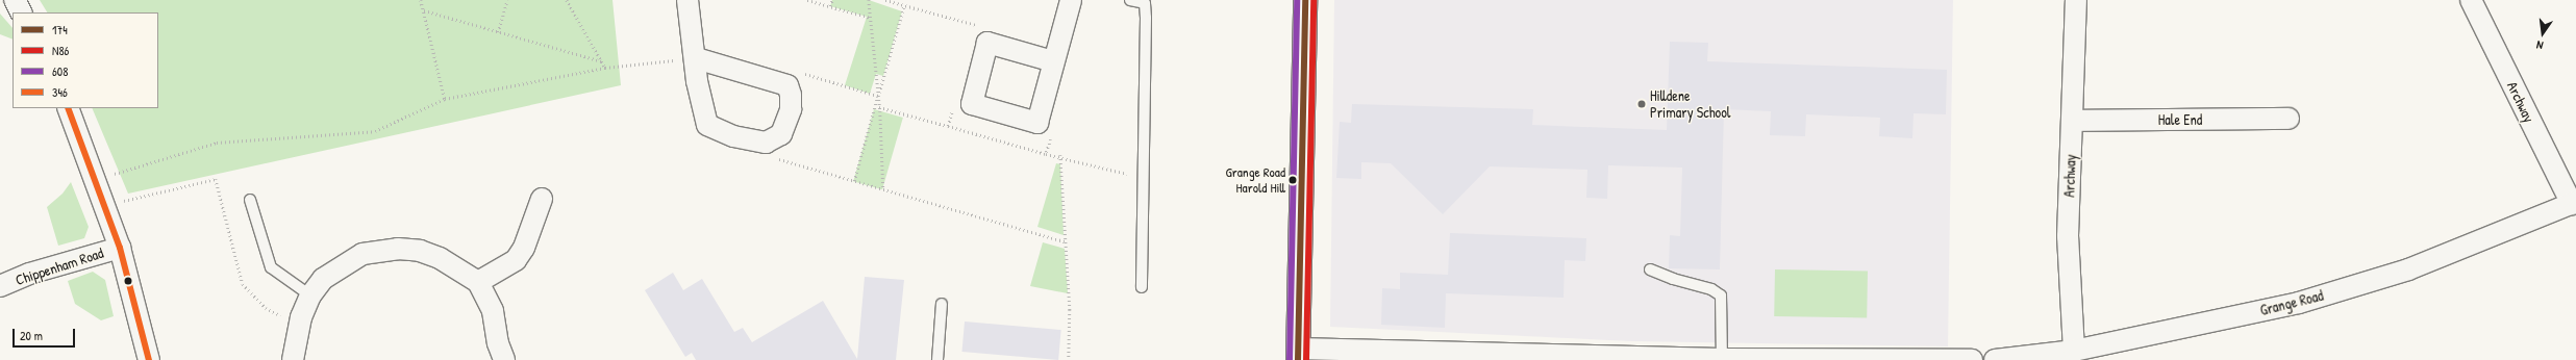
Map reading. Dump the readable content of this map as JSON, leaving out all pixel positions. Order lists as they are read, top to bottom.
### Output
{
  "streets": {
    "street": [
      "Archway",
      "Hale End",
      "Chippenham Road",
      "Grange Road"
    ]
  },
  "crossings": [
    ["Archway", "Hale End"],
    ["Archway", "Grange Road"]
  ],
  "places": ["Hilldene Primary School", "Grange Road Harold Hill"],
  "lines": [
    "transit line 174",
    "transit line N86",
    "transit line 608",
    "transit line 346"
  ],
  "legend": [
    "174",
    "N86",
    "608",
    "346"
  ],
  "scale_bar": "20 m",
  "north": "bottom"
}
